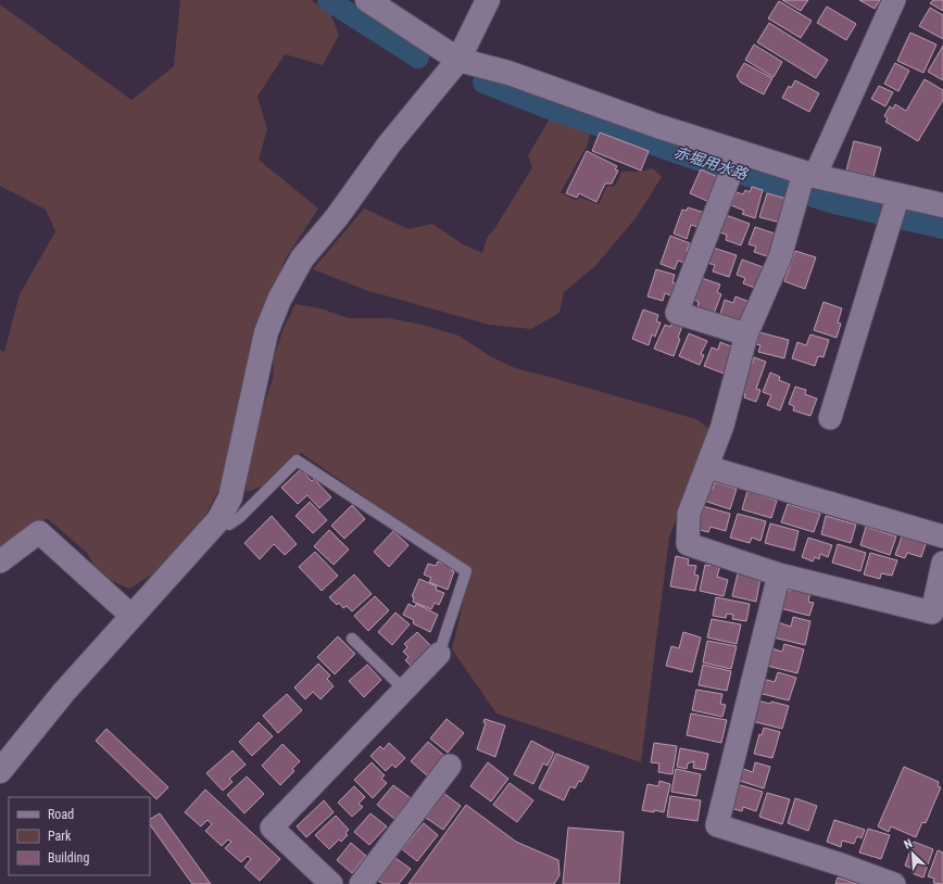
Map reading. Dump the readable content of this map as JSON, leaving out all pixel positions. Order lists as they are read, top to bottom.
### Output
{
  "water": ["赤堀用水路"],
  "legend": ["Road", "Park", "Building"],
  "north": "top left"
}
